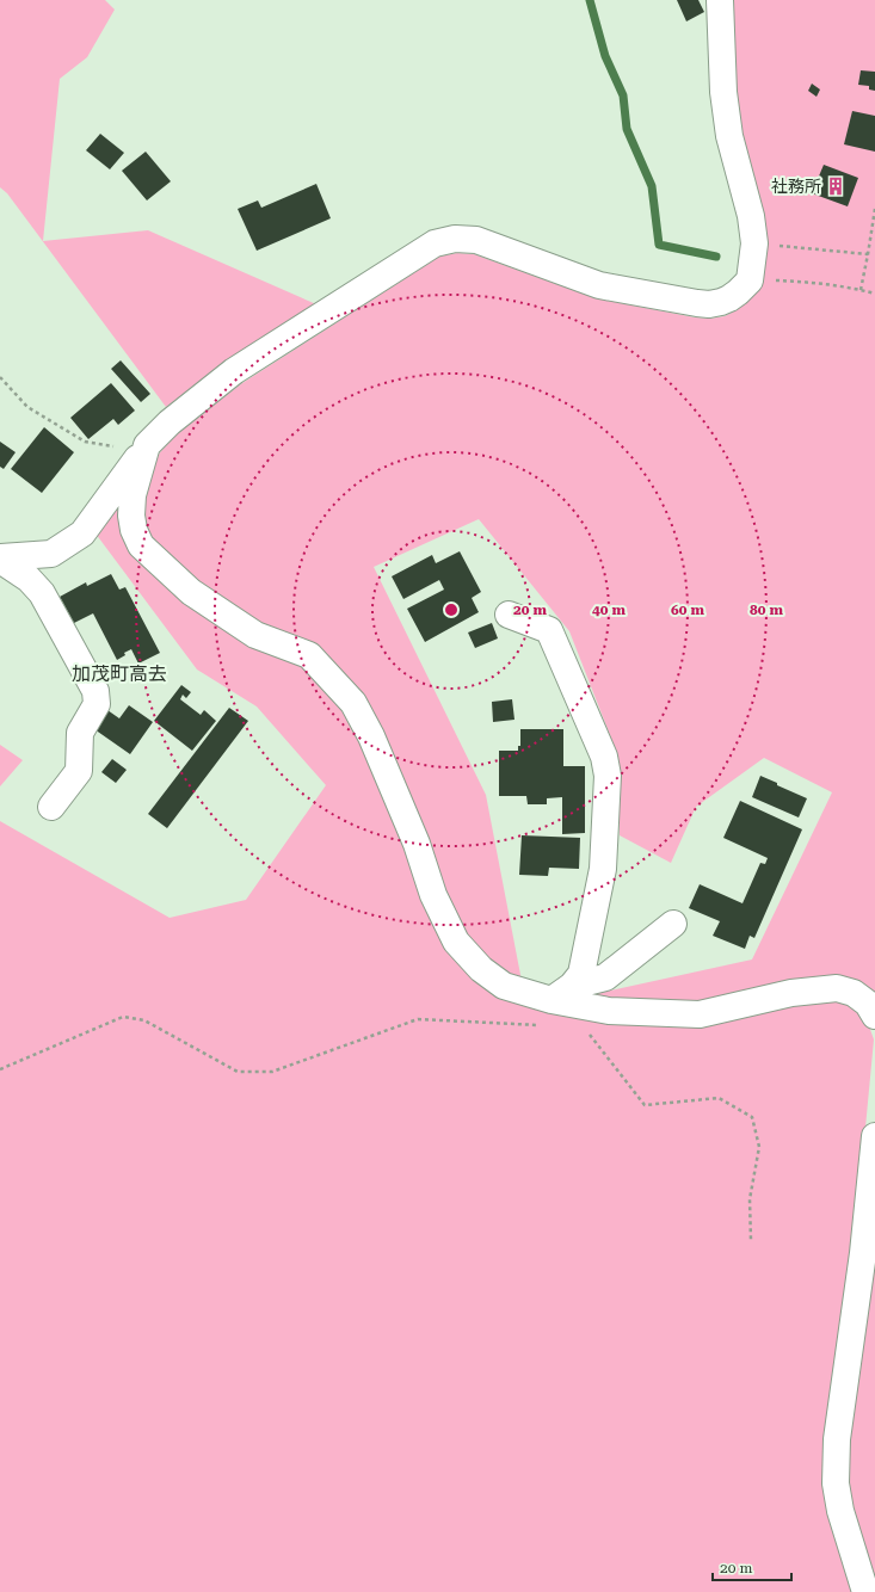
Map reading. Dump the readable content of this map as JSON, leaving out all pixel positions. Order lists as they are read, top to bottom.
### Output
{
  "districts": ["加茂町高去"],
  "places": {
    "building": ["社務所"]
  },
  "scale_bar": "20 m",
  "rings": [
    "20 m",
    "40 m",
    "60 m",
    "80 m"
  ]
}
